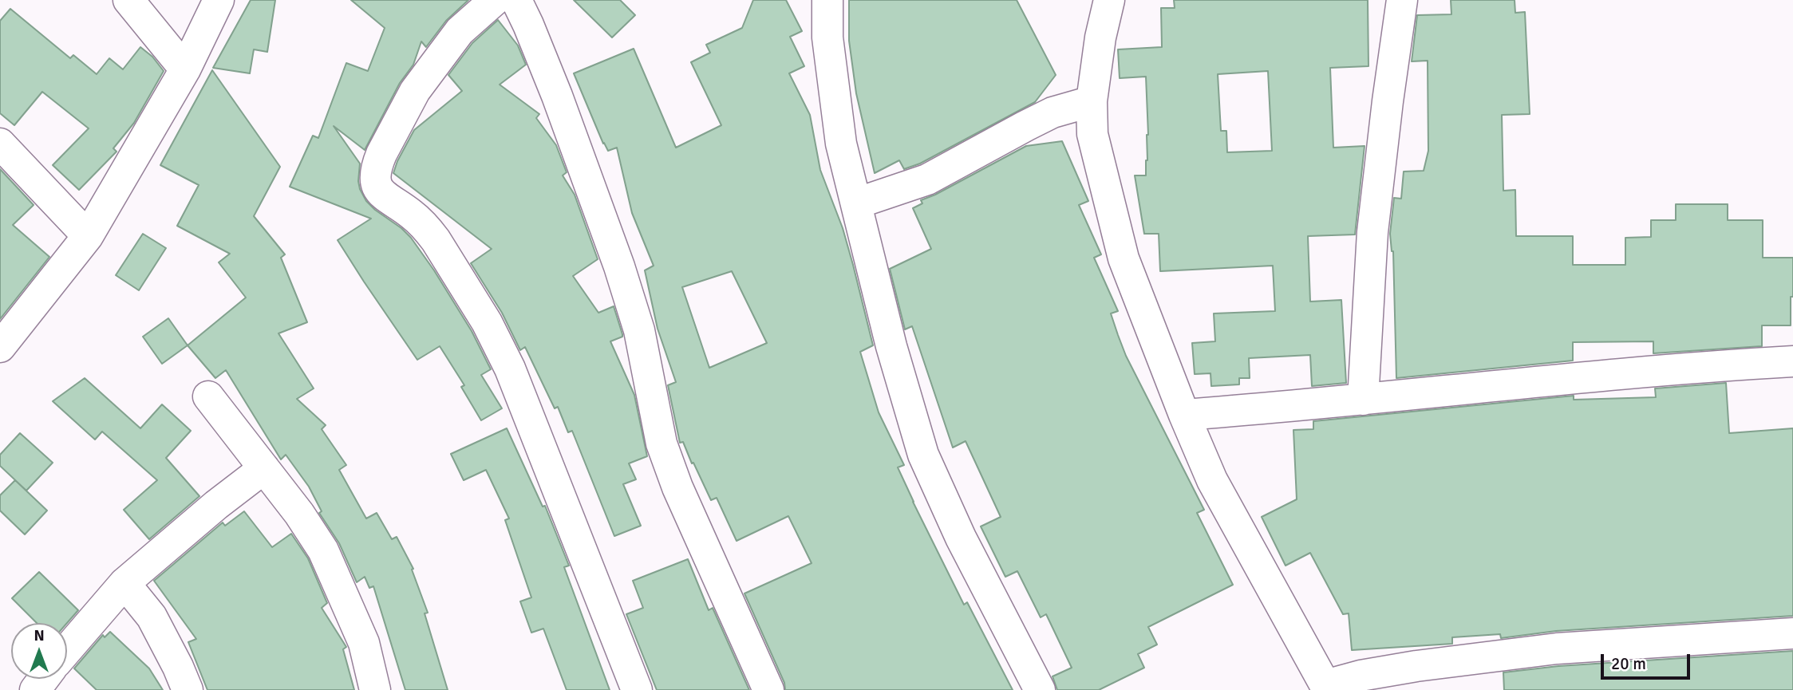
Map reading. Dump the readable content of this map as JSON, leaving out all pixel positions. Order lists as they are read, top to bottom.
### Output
{
  "scale_bar": "20 m",
  "north": "top"
}
